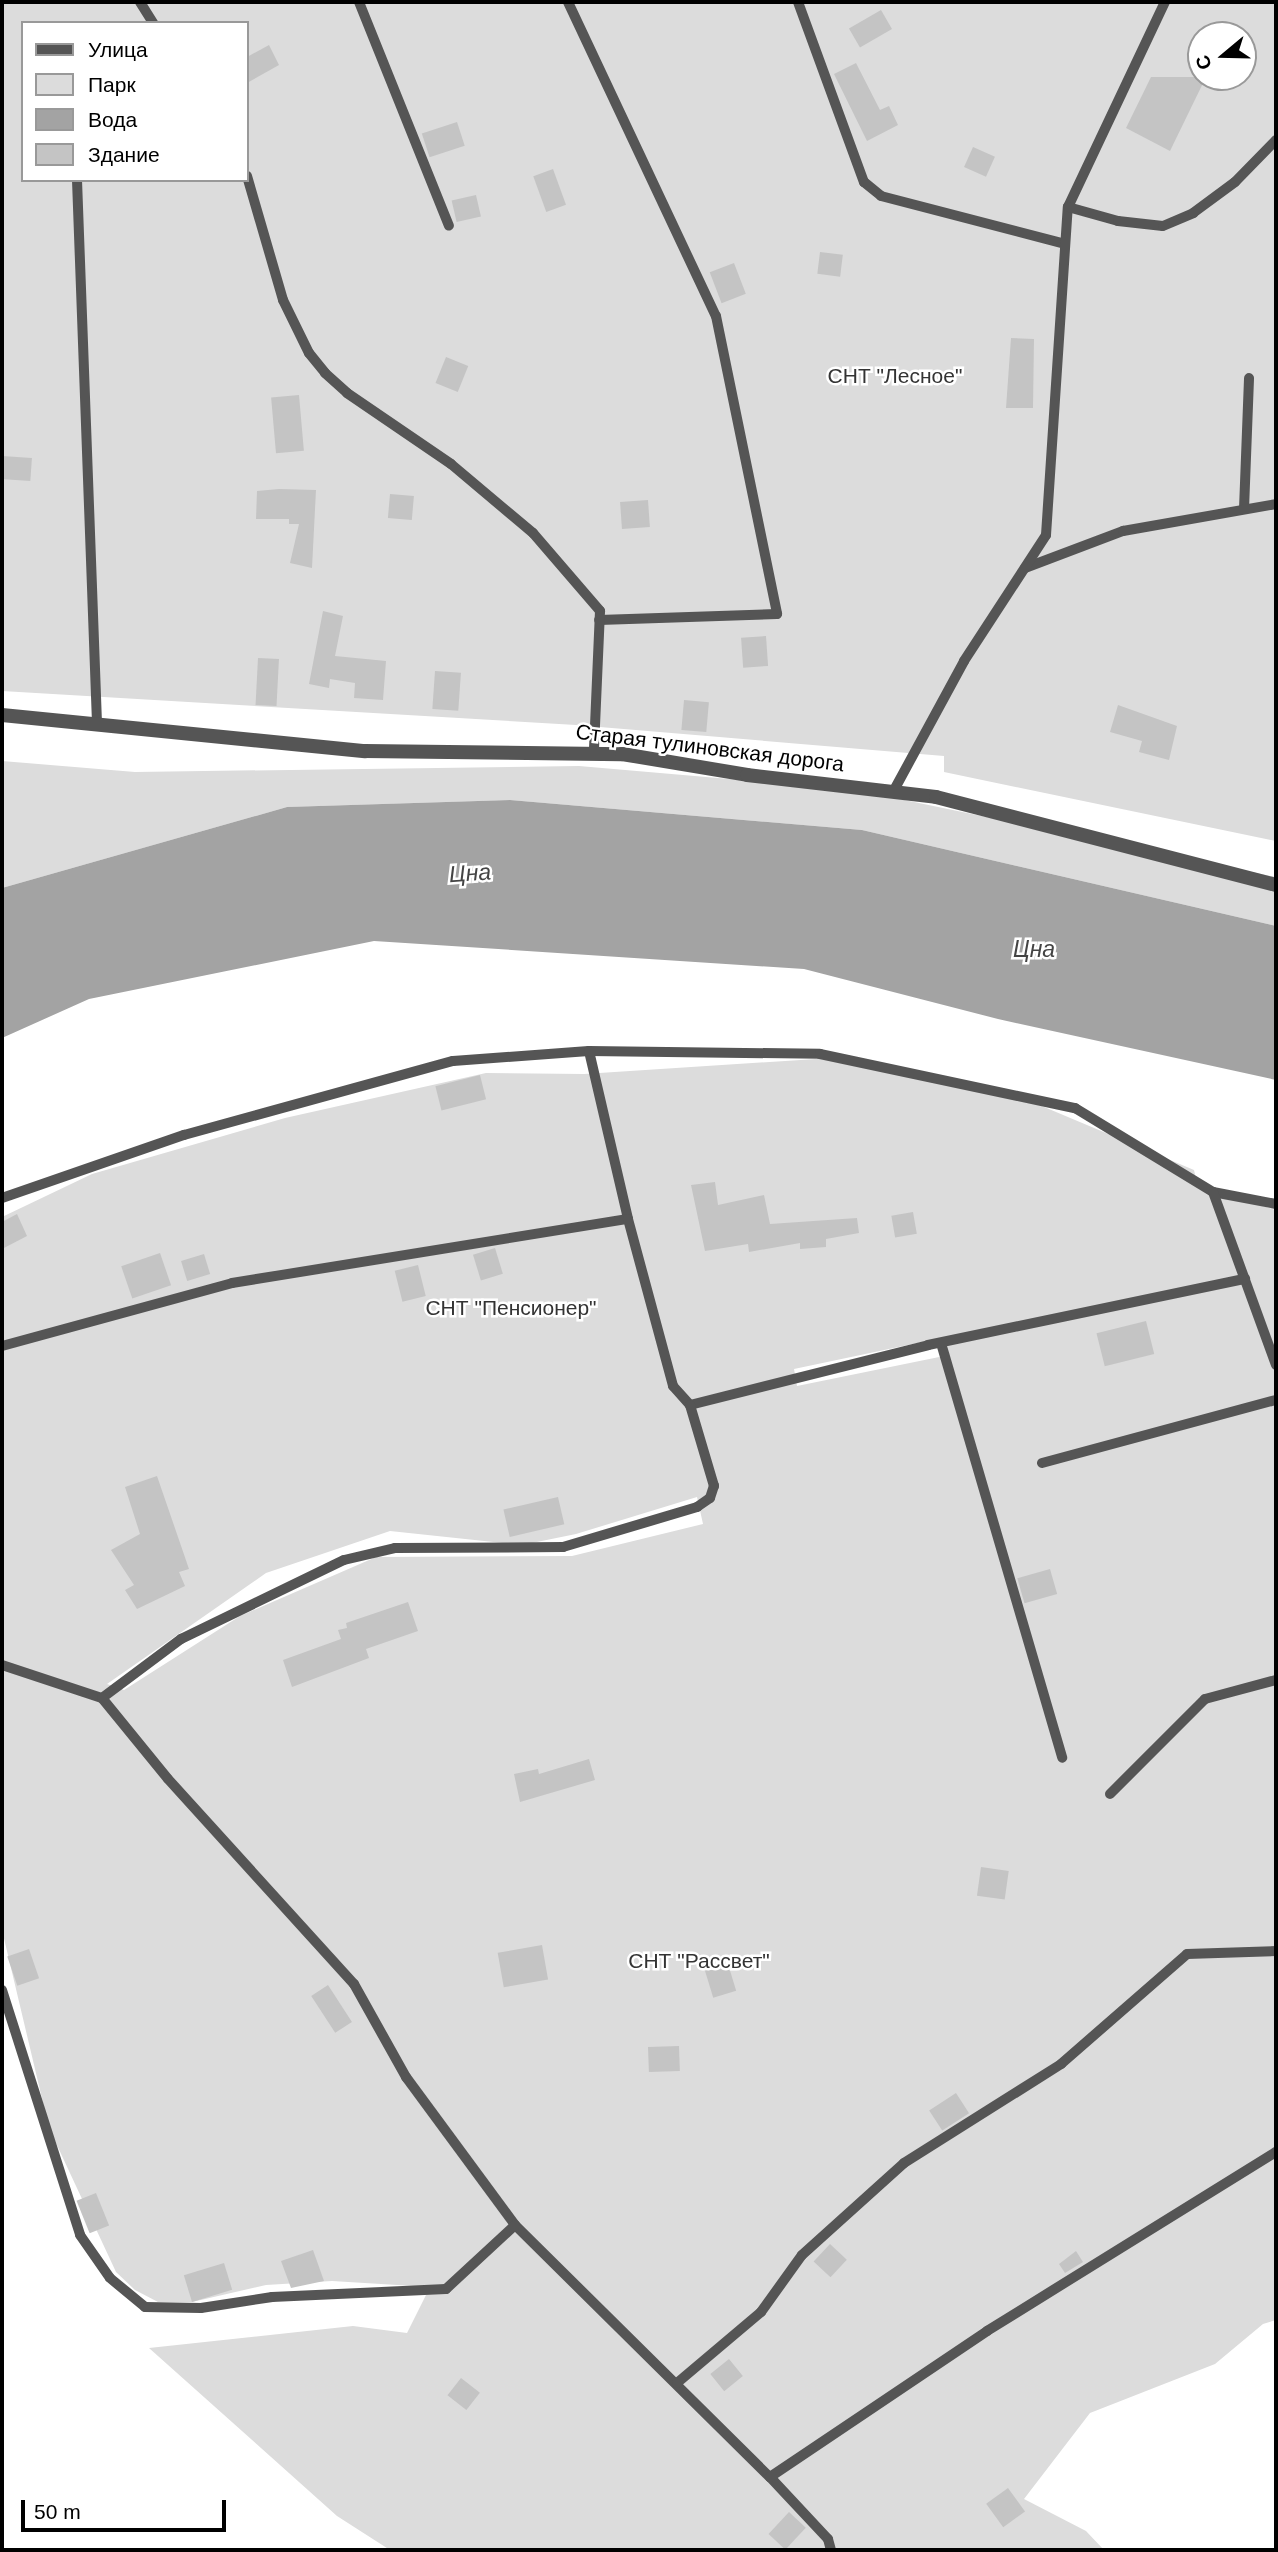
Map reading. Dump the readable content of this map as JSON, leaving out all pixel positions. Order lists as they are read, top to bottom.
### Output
{
  "streets": {
    "street": ["Старая тулиновская дорога"]
  },
  "water": ["Цна"],
  "parks": ["СНТ \"Лесное\"", "СНТ \"Пенсионер\"", "СНТ \"Рассвет\""],
  "legend": [
    "Улица",
    "Парк",
    "Вода",
    "Здание"
  ],
  "scale_bar": "50 m",
  "north": "left"
}
